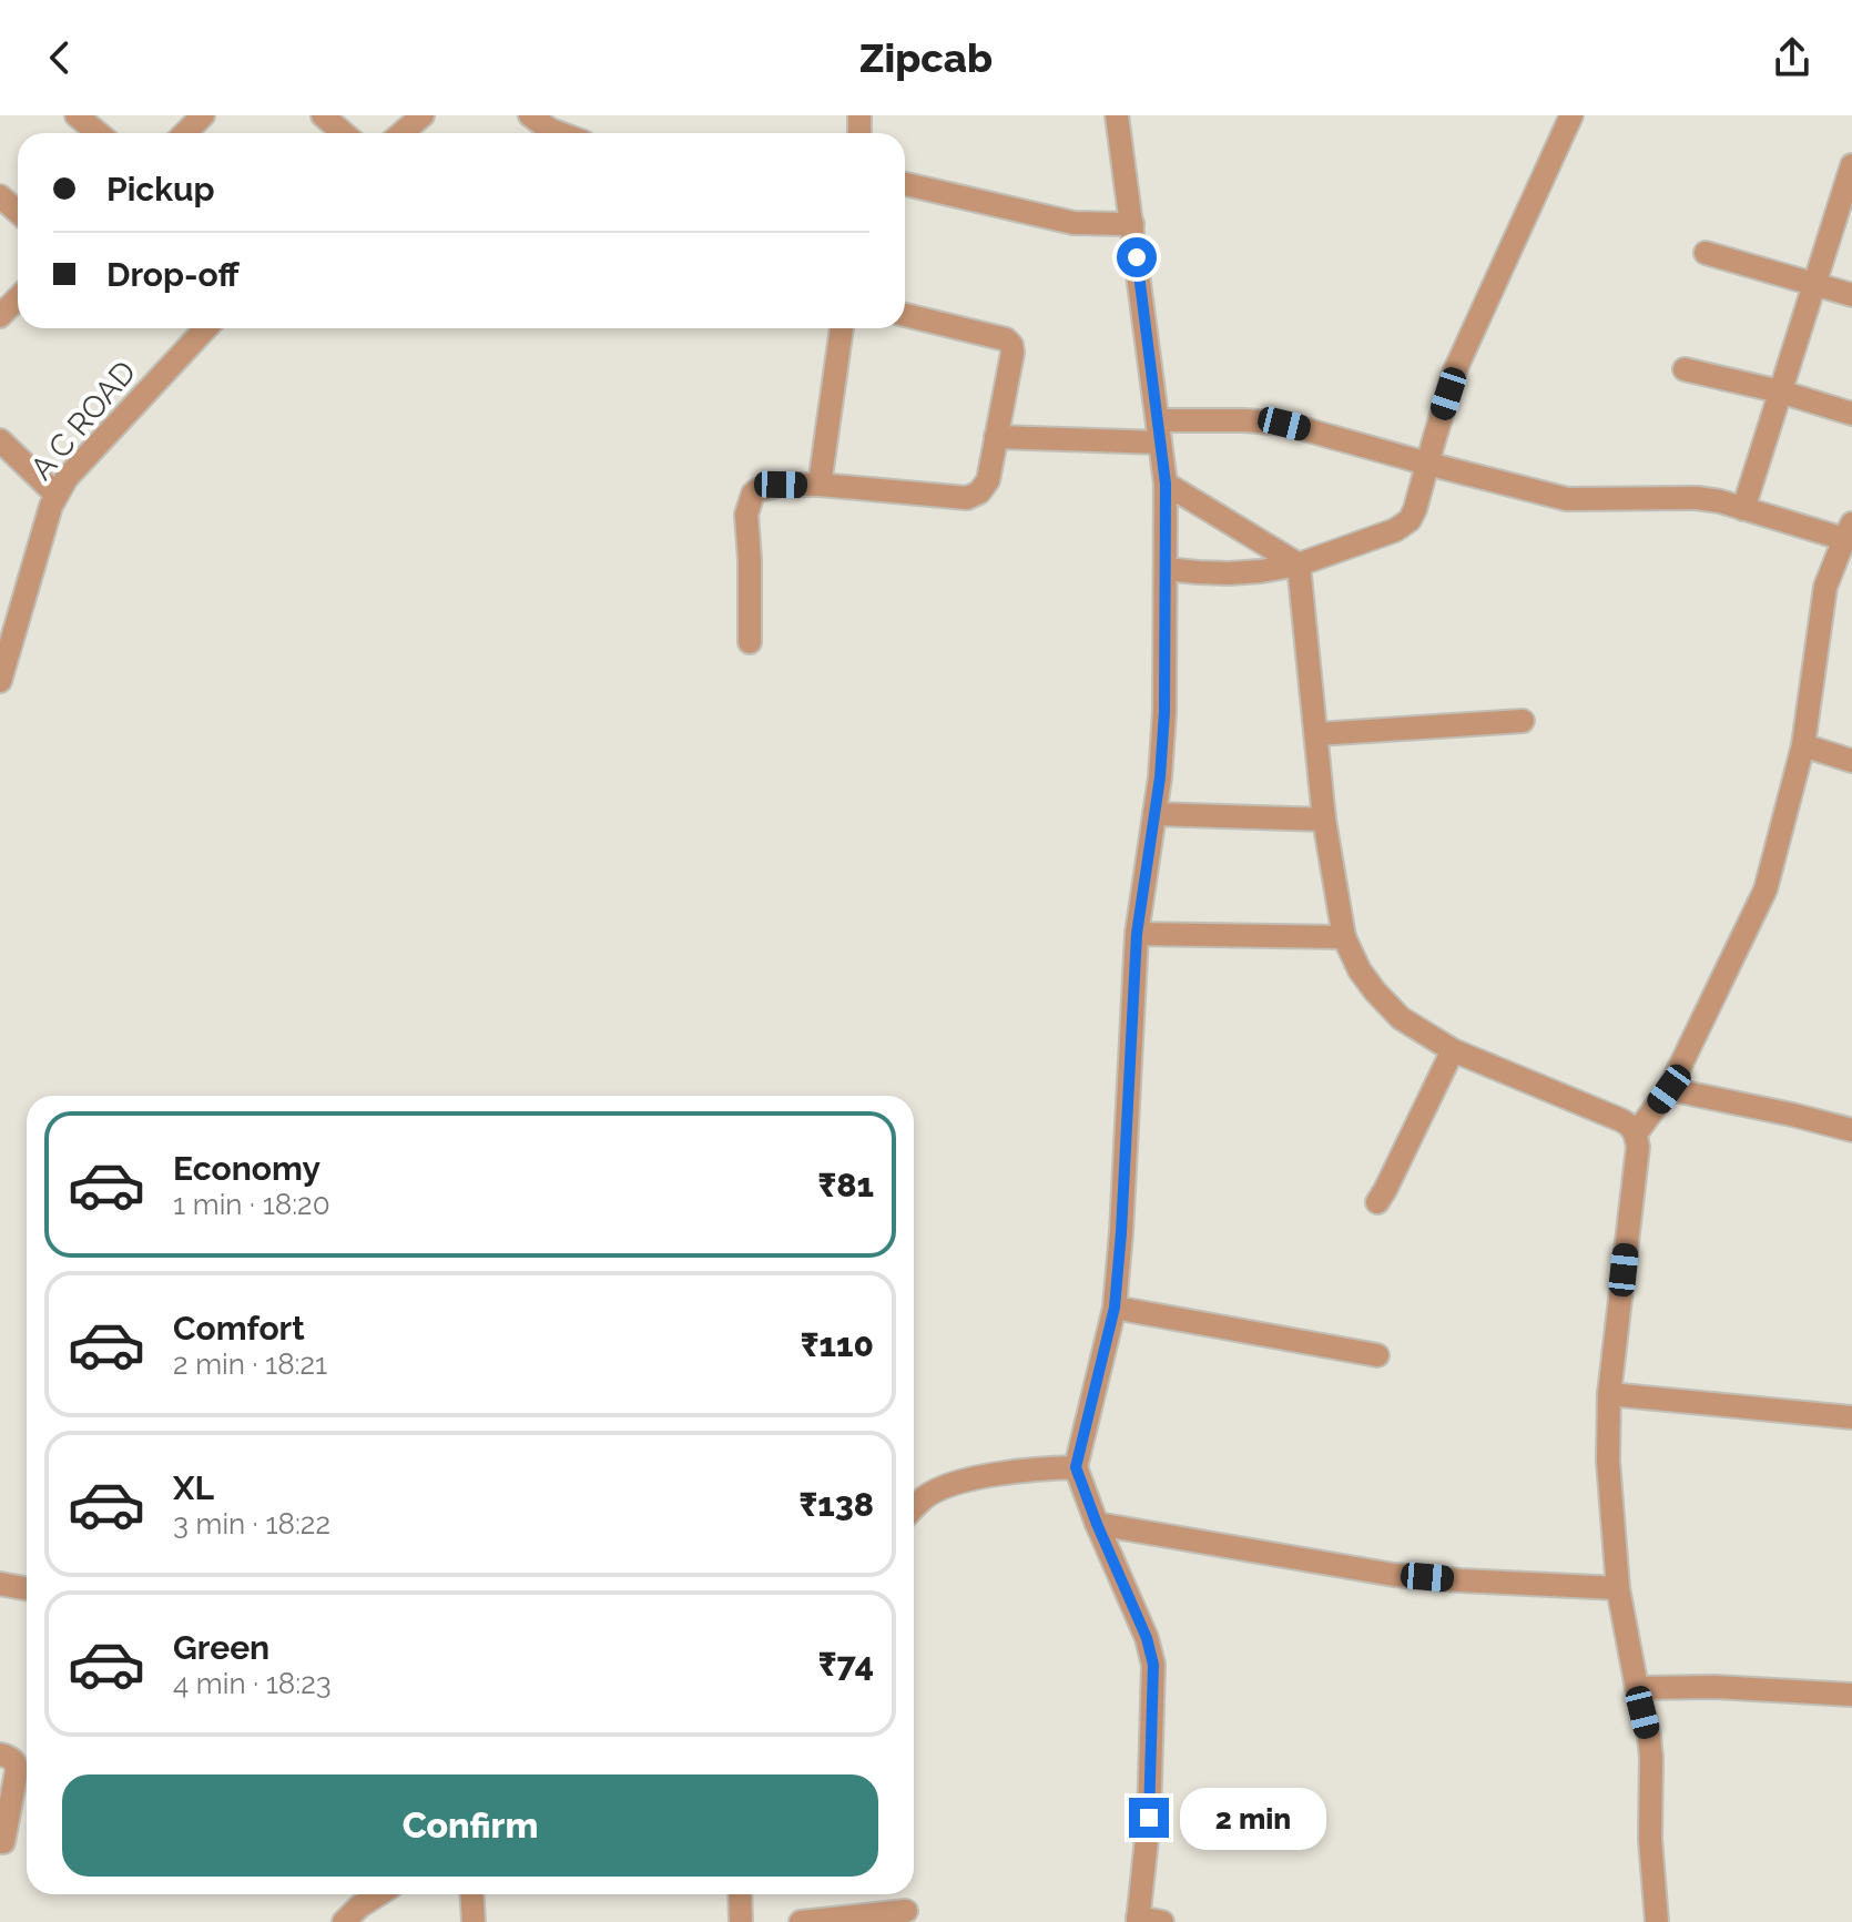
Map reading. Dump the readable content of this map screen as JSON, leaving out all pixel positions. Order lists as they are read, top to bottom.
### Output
{
  "streets": {
    "street": ["A C ROAD"]
  },
  "page": {
    "header": "Zipcab",
    "banner": ["Pickup", "Drop-off"],
    "list": [
      {
        "name": "Economy",
        "note": "1 min · 18:20",
        "value": "₹81"
      },
      {
        "name": "Comfort",
        "note": "2 min · 18:21",
        "value": "₹110"
      },
      {
        "name": "XL",
        "note": "3 min · 18:22",
        "value": "₹138"
      },
      {
        "name": "Green",
        "note": "4 min · 18:23",
        "value": "₹74"
      }
    ],
    "buttons": "Confirm",
    "bubble": "2 min"
  }
}
